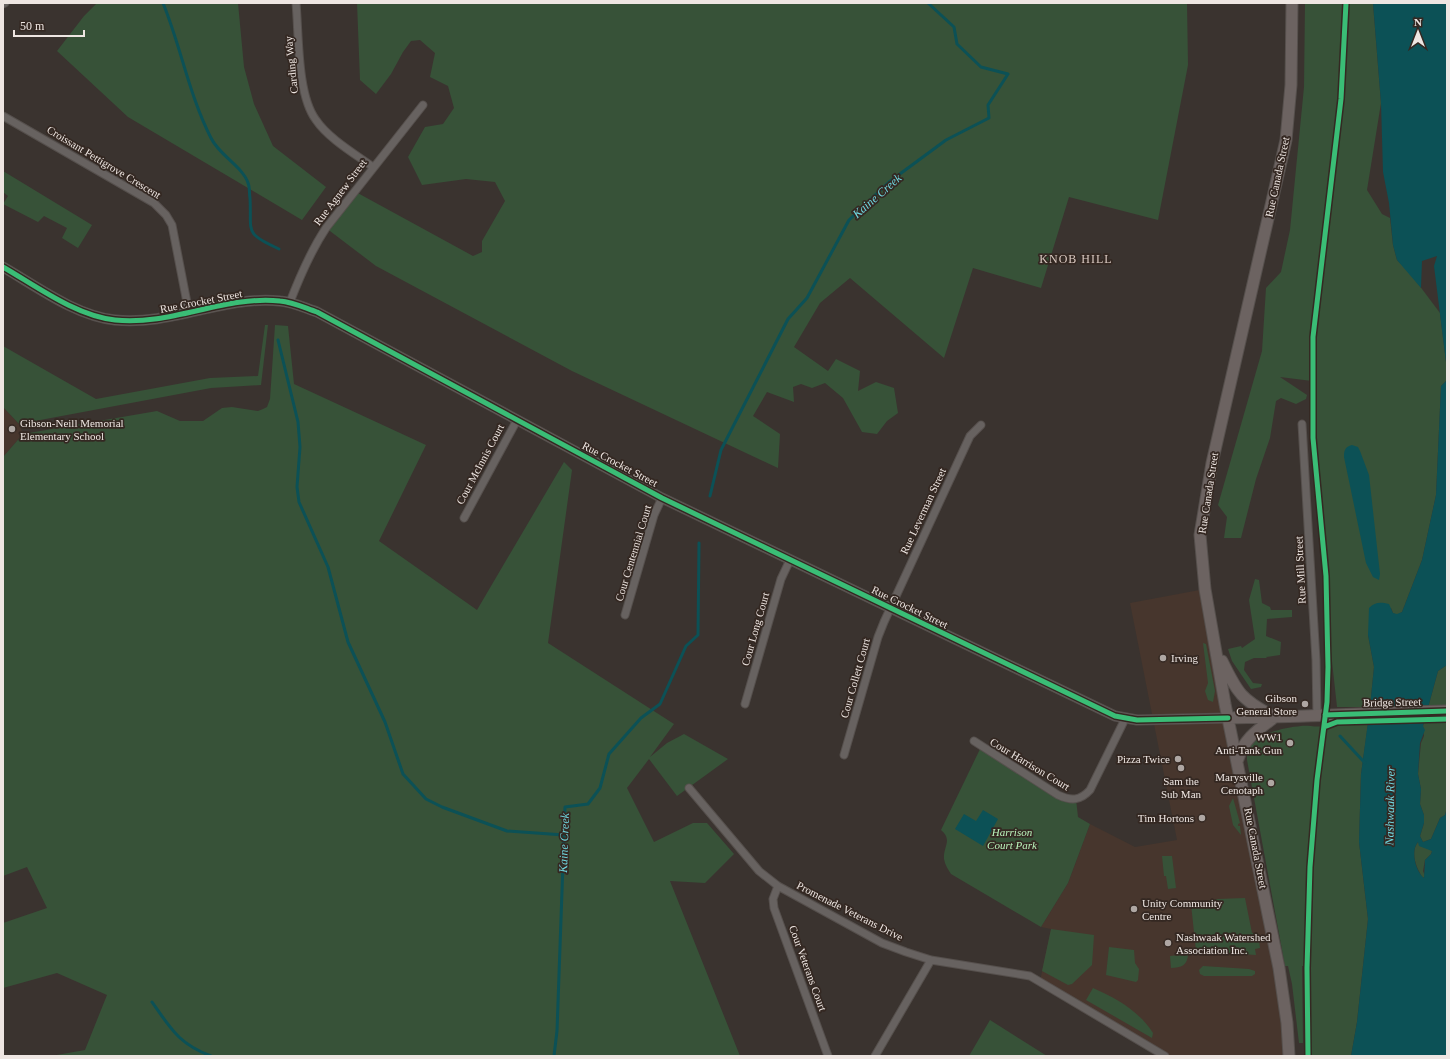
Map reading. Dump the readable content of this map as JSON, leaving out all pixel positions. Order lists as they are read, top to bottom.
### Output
{
  "streets": {
    "main road": ["Rue Canada Street", "Bridge Street"],
    "street": [
      "Carding Way",
      "Croissant Pettigrove Crescent",
      "Rue Agnew Street",
      "Rue Crocket Street",
      "Cour McInnis Court",
      "Rue Leverman Street",
      "Cour Centennial Court",
      "Rue Mill Street",
      "Cour Long Court",
      "Cour Collett Court",
      "Cour Harrison Court",
      "Promenade Veterans Drive",
      "Cour Veterans Court"
    ]
  },
  "crossings": [
    ["Carding Way", "Rue Agnew Street"],
    ["Croissant Pettigrove Crescent", "Rue Crocket Street"],
    ["Rue Canada Street", "Rue Crocket Street"],
    ["Rue Canada Street", "Bridge Street"],
    ["Rue Agnew Street", "Rue Crocket Street"],
    ["Rue Crocket Street", "Cour McInnis Court"],
    ["Rue Crocket Street", "Rue Leverman Street"],
    ["Rue Crocket Street", "Cour Centennial Court"],
    ["Rue Crocket Street", "Cour Long Court"],
    ["Rue Crocket Street", "Cour Collett Court"],
    ["Rue Crocket Street", "Bridge Street"],
    ["Rue Crocket Street", "Cour Harrison Court"],
    ["Rue Leverman Street", "Cour Collett Court"],
    ["Rue Mill Street", "Bridge Street"],
    ["Promenade Veterans Drive", "Cour Veterans Court"]
  ],
  "districts": ["KNOB HILL"],
  "water": ["Kaine Creek", "Nashwaak River"],
  "parks": ["Harrison Court Park"],
  "places": [
    "Gibson-Neill Memorial Elementary School",
    "Irving",
    "Gibson General Store",
    "WW1 Anti-Tank Gun",
    "Pizza Twice",
    "Sam the Sub Man",
    "Marysville Cenotaph",
    "Tim Hortons",
    "Unity Community Centre",
    "Nashwaak Watershed Association Inc."
  ],
  "scale_bar": "50 m",
  "north": "top"
}
